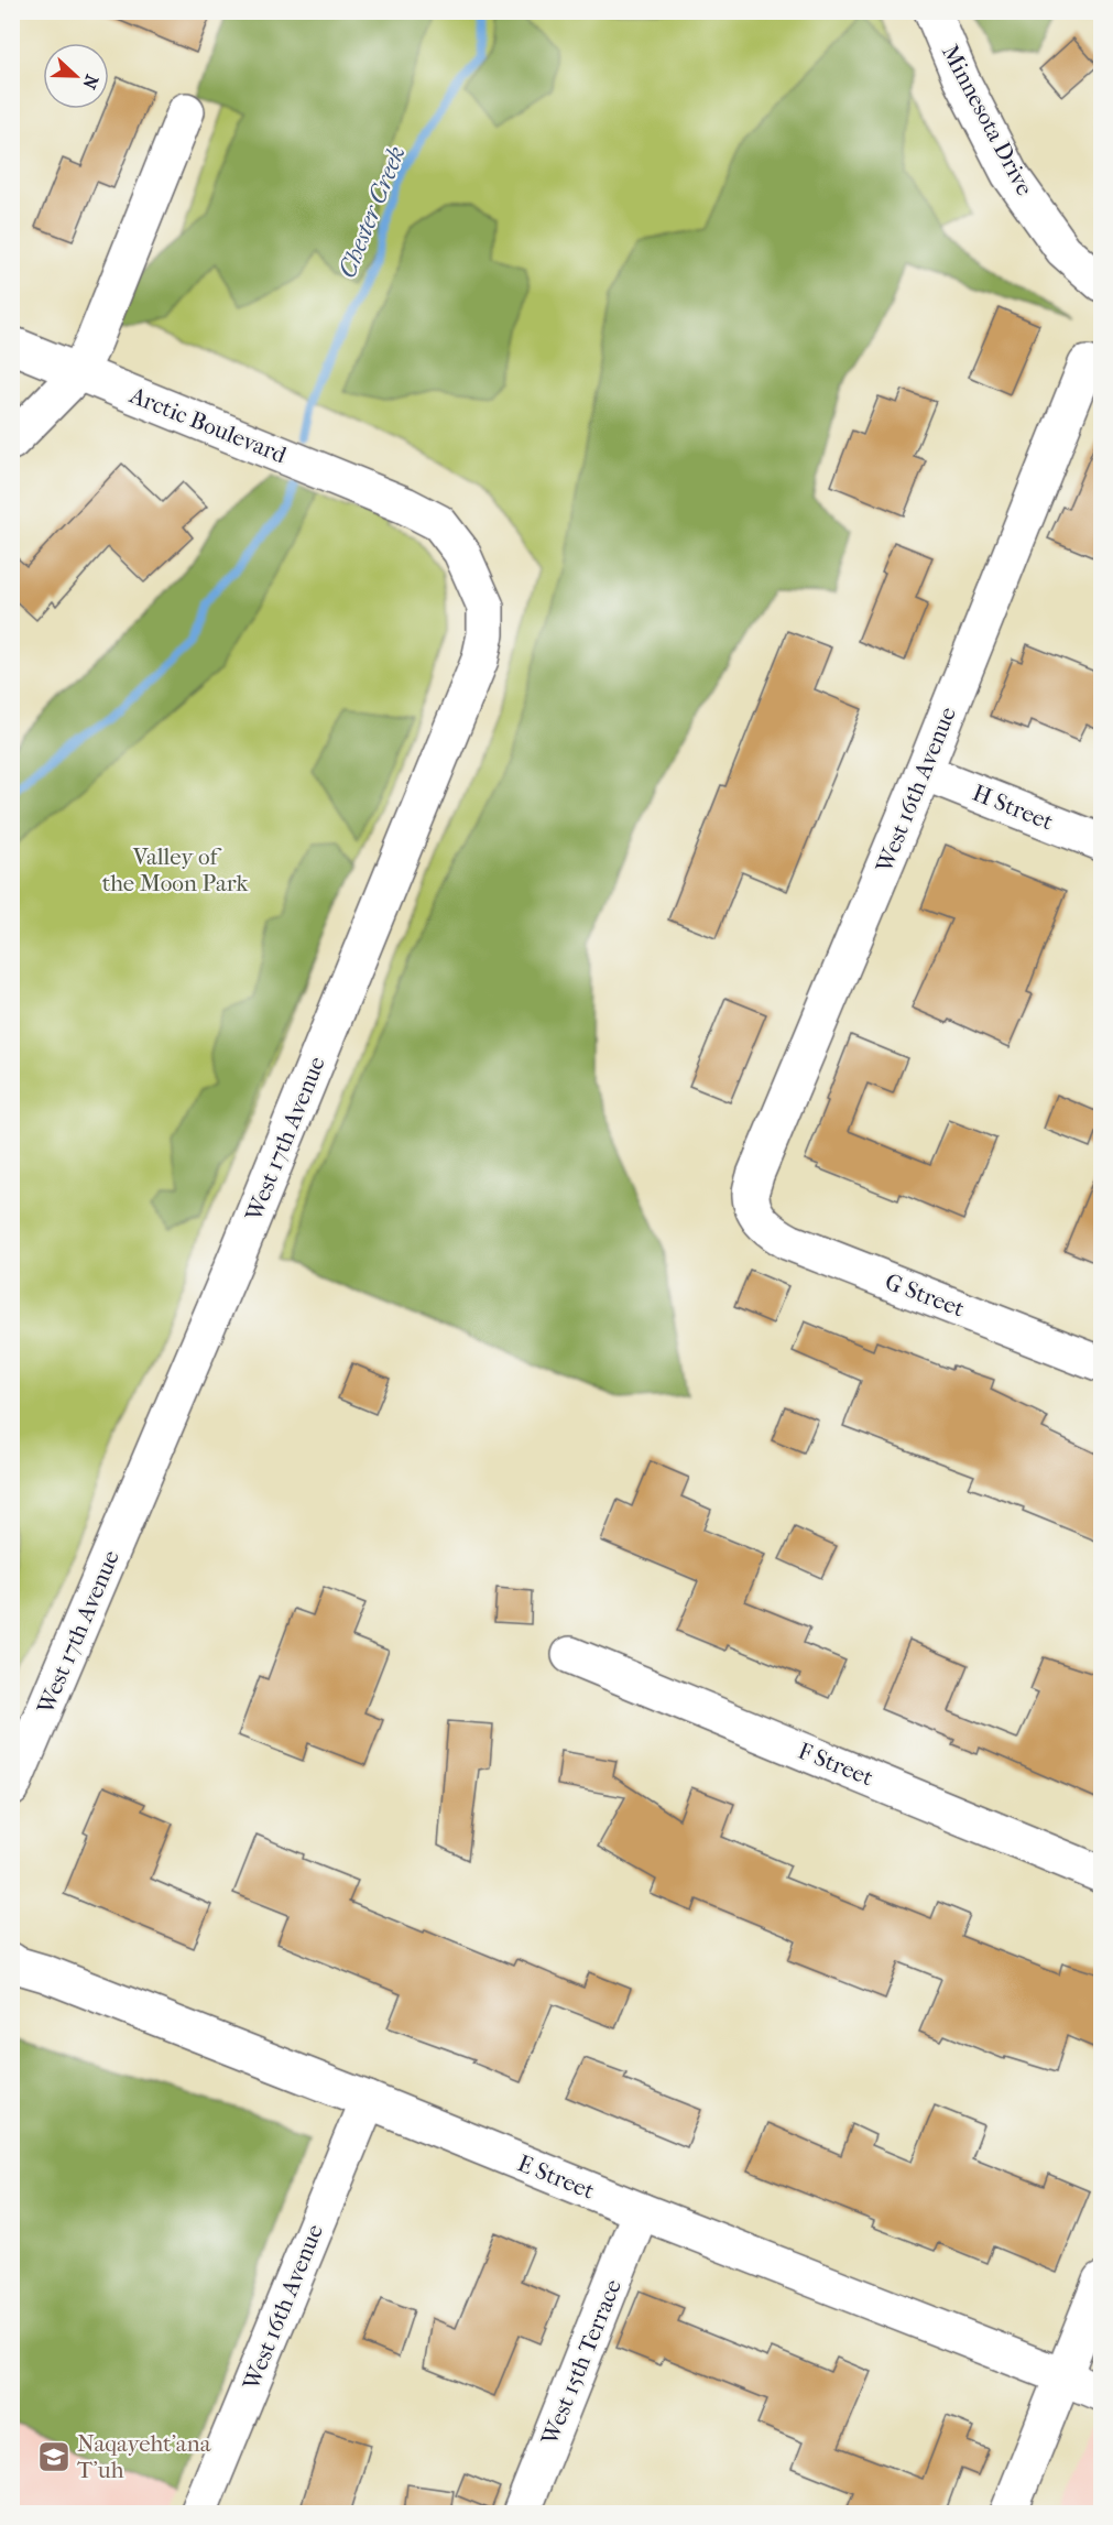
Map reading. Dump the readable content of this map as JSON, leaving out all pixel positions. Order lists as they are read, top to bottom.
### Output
{
  "streets": {
    "main road": [
      "Minnesota Drive",
      "Arctic Boulevard",
      "West 16th Avenue",
      "H Street",
      "West 17th Avenue",
      "G Street",
      "F Street",
      "E Street",
      "West 15th Terrace"
    ]
  },
  "crossings": [
    ["Arctic Boulevard", "West 17th Avenue"],
    ["West 16th Avenue", "H Street"],
    ["West 16th Avenue", "G Street"],
    ["West 16th Avenue", "E Street"],
    ["E Street", "West 15th Terrace"]
  ],
  "water": ["Chester Creek"],
  "parks": ["Valley of the Moon Park"],
  "places": {
    "school or university": ["Naqayeht'ana T'uh"]
  },
  "north": "right"
}
